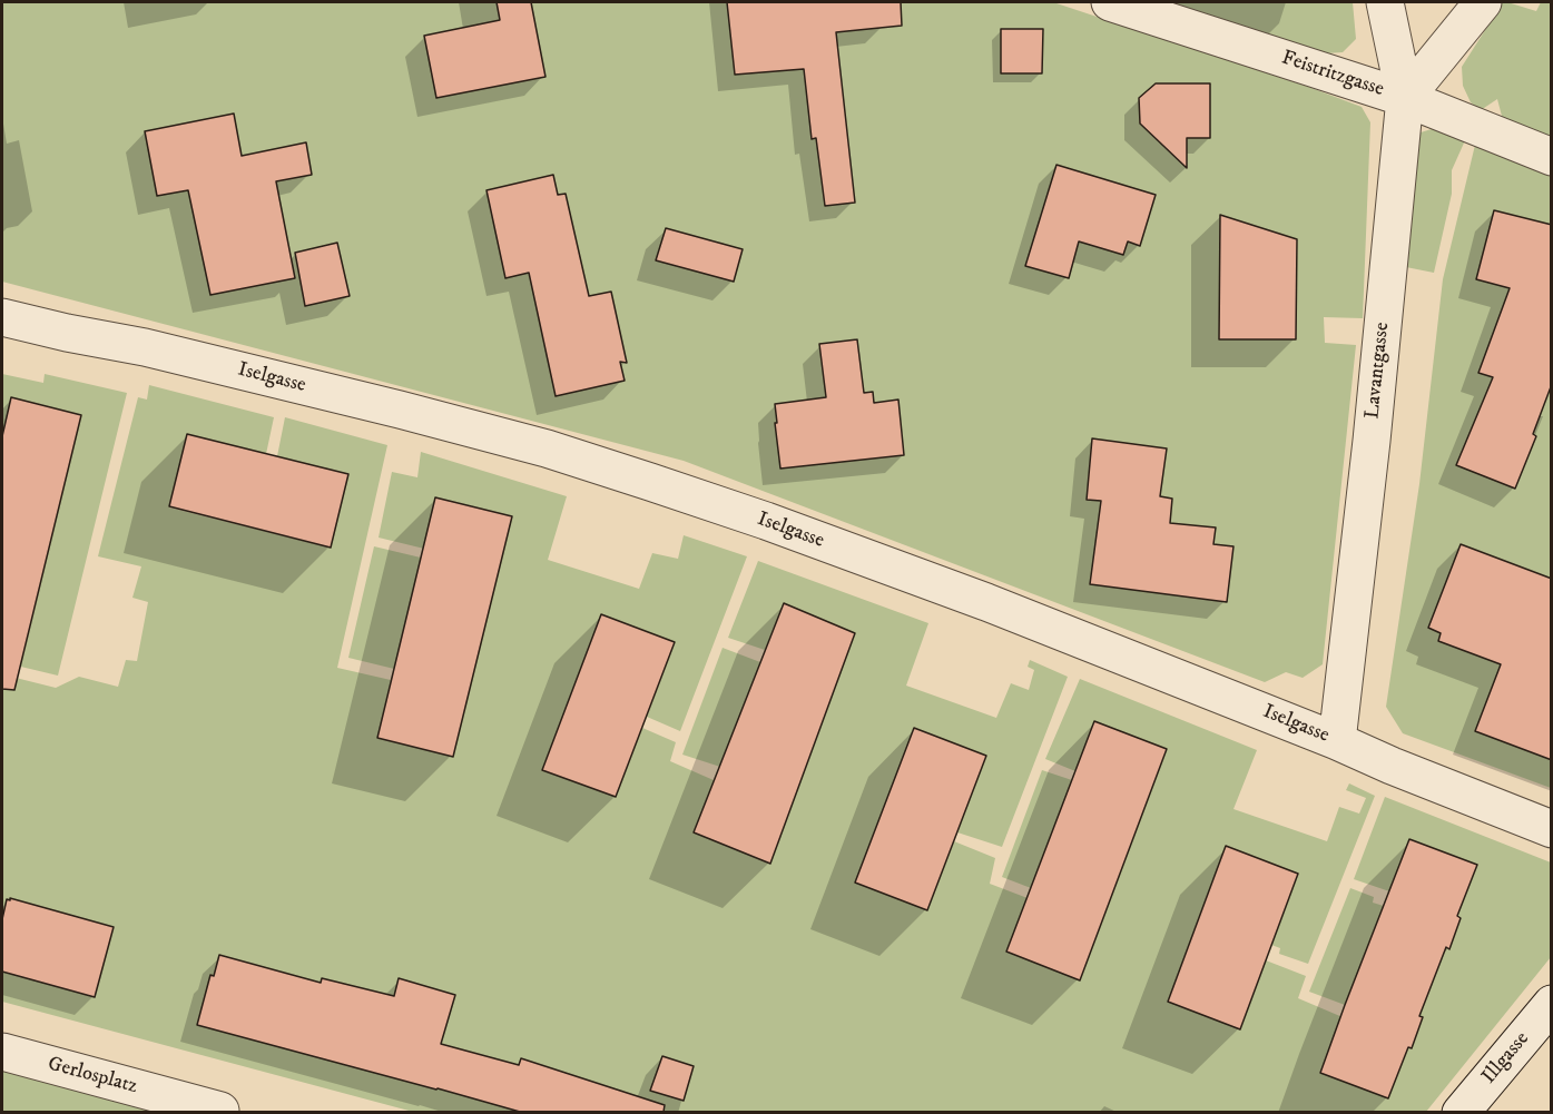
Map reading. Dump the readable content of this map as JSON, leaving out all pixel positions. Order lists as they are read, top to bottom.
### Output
{
  "streets": {
    "street": [
      "Feistritzgasse",
      "Lavantgasse",
      "Iselgasse",
      "Illgasse",
      "Gerlosplatz"
    ]
  },
  "crossings": [
    ["Feistritzgasse", "Lavantgasse"],
    ["Lavantgasse", "Iselgasse"]
  ]
}
